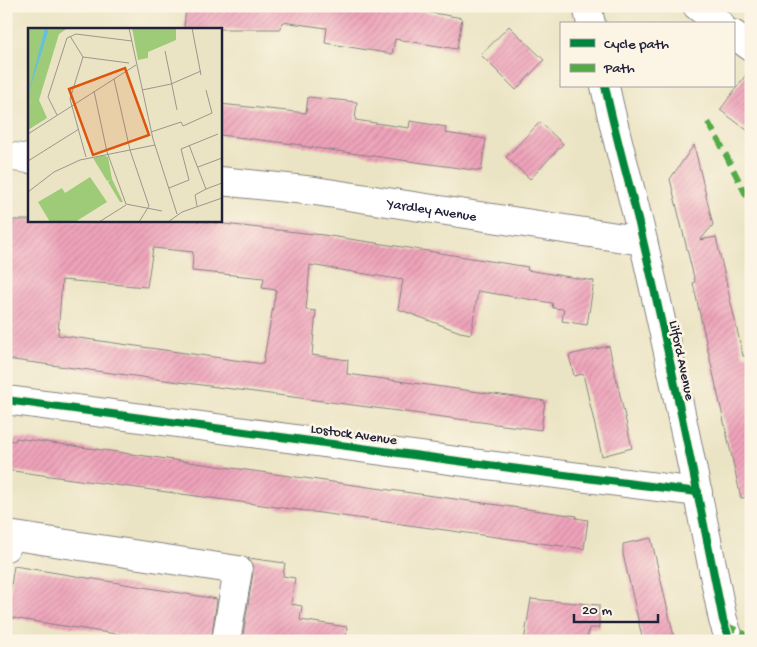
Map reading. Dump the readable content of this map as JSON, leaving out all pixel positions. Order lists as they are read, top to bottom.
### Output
{
  "streets": {
    "street": ["Yardley Avenue", "Lilford Avenue", "Lostock Avenue"]
  },
  "crossings": [
    ["Yardley Avenue", "Lilford Avenue"],
    ["Lilford Avenue", "Lostock Avenue"]
  ],
  "legend": ["Cycle path", "Path"],
  "scale_bar": "20 m"
}
